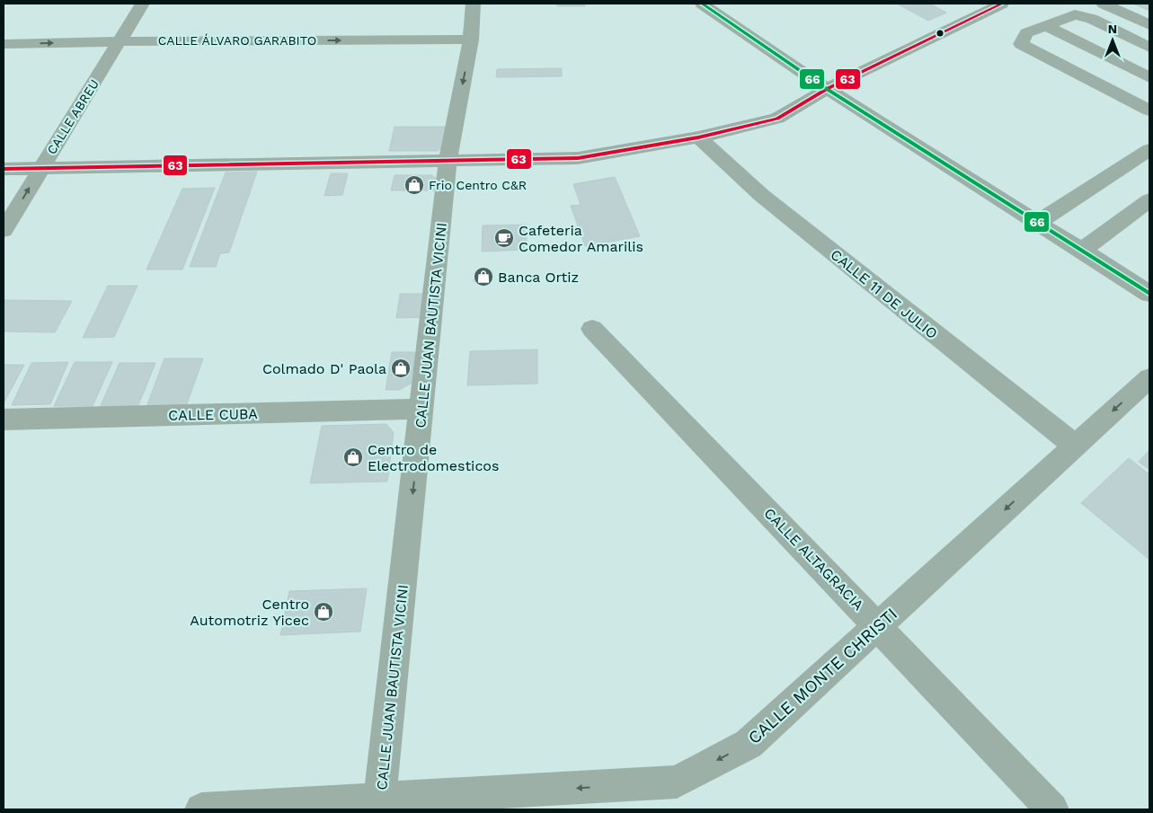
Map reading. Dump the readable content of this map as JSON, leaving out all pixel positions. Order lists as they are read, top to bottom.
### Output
{
  "streets": {
    "street": [
      "CALLE ÁLVARO GARABITO",
      "CALLE ABREU",
      "CALLE 11 DE JULIO",
      "CALLE JUAN BAUTISTA VICINI",
      "CALLE CUBA",
      "CALLE ALTAGRACIA",
      "CALLE MONTE CHRISTI"
    ]
  },
  "crossings": [
    ["CALLE ÁLVARO GARABITO", "CALLE ABREU"],
    ["CALLE ÁLVARO GARABITO", "CALLE JUAN BAUTISTA VICINI"],
    ["CALLE 11 DE JULIO", "CALLE MONTE CHRISTI"],
    ["CALLE JUAN BAUTISTA VICINI", "CALLE CUBA"],
    ["CALLE JUAN BAUTISTA VICINI", "CALLE MONTE CHRISTI"],
    ["CALLE ALTAGRACIA", "CALLE MONTE CHRISTI"]
  ],
  "one_way": ["CALLE JUAN BAUTISTA VICINI", "CALLE MONTE CHRISTI"],
  "places": {
    "shop": [
      "Frio Centro C&R",
      "Banca Ortiz",
      "Colmado D' Paola",
      "Centro de Electrodomesticos",
      "Centro Automotriz Yicec"
    ],
    "cafe": ["Cafeteria Comedor Amarilis"]
  },
  "lines": ["transit line 63", "transit line 66"],
  "north": "top"
}
